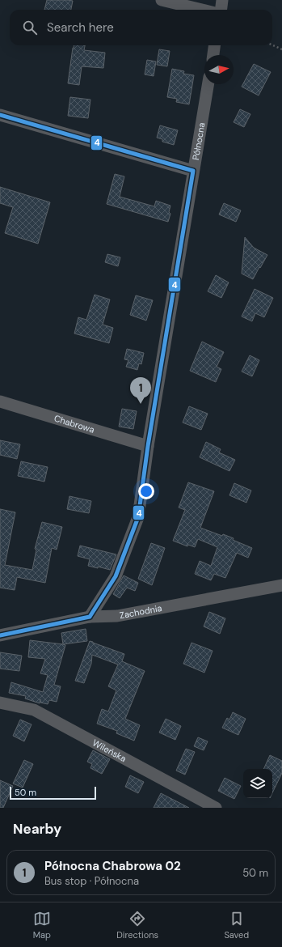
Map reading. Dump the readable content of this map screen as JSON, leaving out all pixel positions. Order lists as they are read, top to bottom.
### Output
{
  "streets": {
    "street": [
      "Północna",
      "Chabrowa",
      "Zachodnia",
      "Wileńska"
    ]
  },
  "crossings": [
    ["Północna", "Chabrowa"],
    ["Północna", "Zachodnia"]
  ],
  "lines": ["transit line 4"],
  "scale_bar": "50 m",
  "north": "right",
  "page": {
    "search": "Search here",
    "pins": "1",
    "scale": "50 m",
    "heading": "Nearby",
    "list": [
      {
        "mark": "1",
        "name": "Północna Chabrowa 02",
        "note": "Bus stop · Północna",
        "value": "50 m"
      }
    ],
    "nav": ["Map", "Directions", "Saved"]
  }
}
